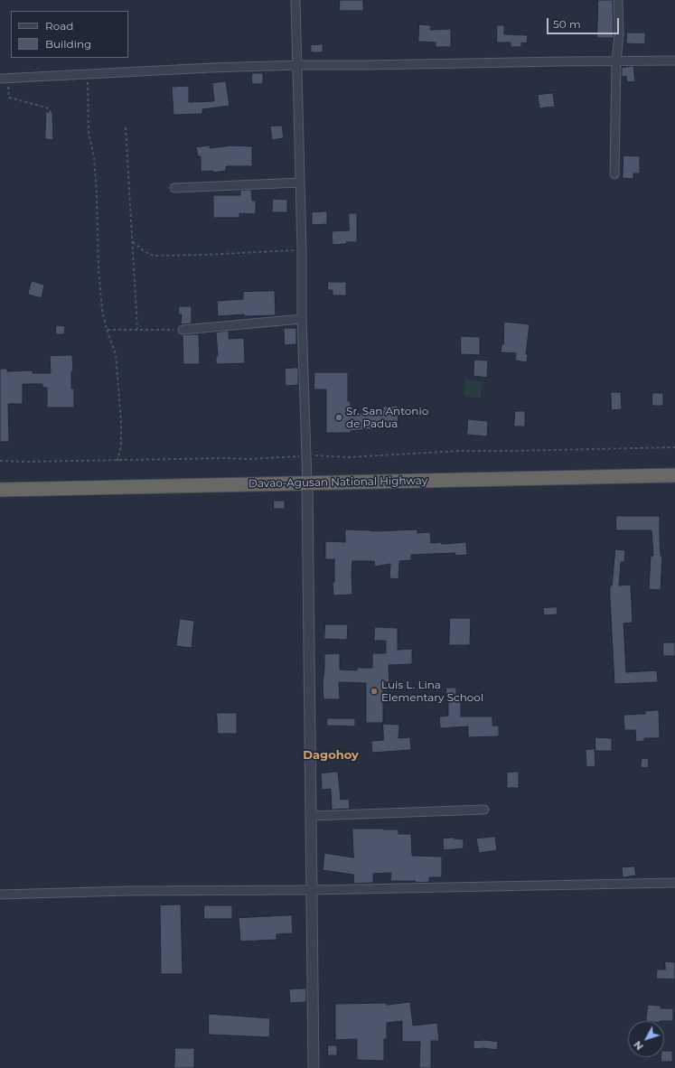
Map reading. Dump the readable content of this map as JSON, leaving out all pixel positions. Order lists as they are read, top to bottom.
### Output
{
  "streets": {
    "highway": ["Davao-Agusan National Highway"]
  },
  "districts": ["Dagohoy"],
  "places": ["Sr. San Antonio de Padua", "Luis L. Lina Elementary School"],
  "legend": ["Road", "Building"],
  "scale_bar": "50 m",
  "north": "bottom left"
}
